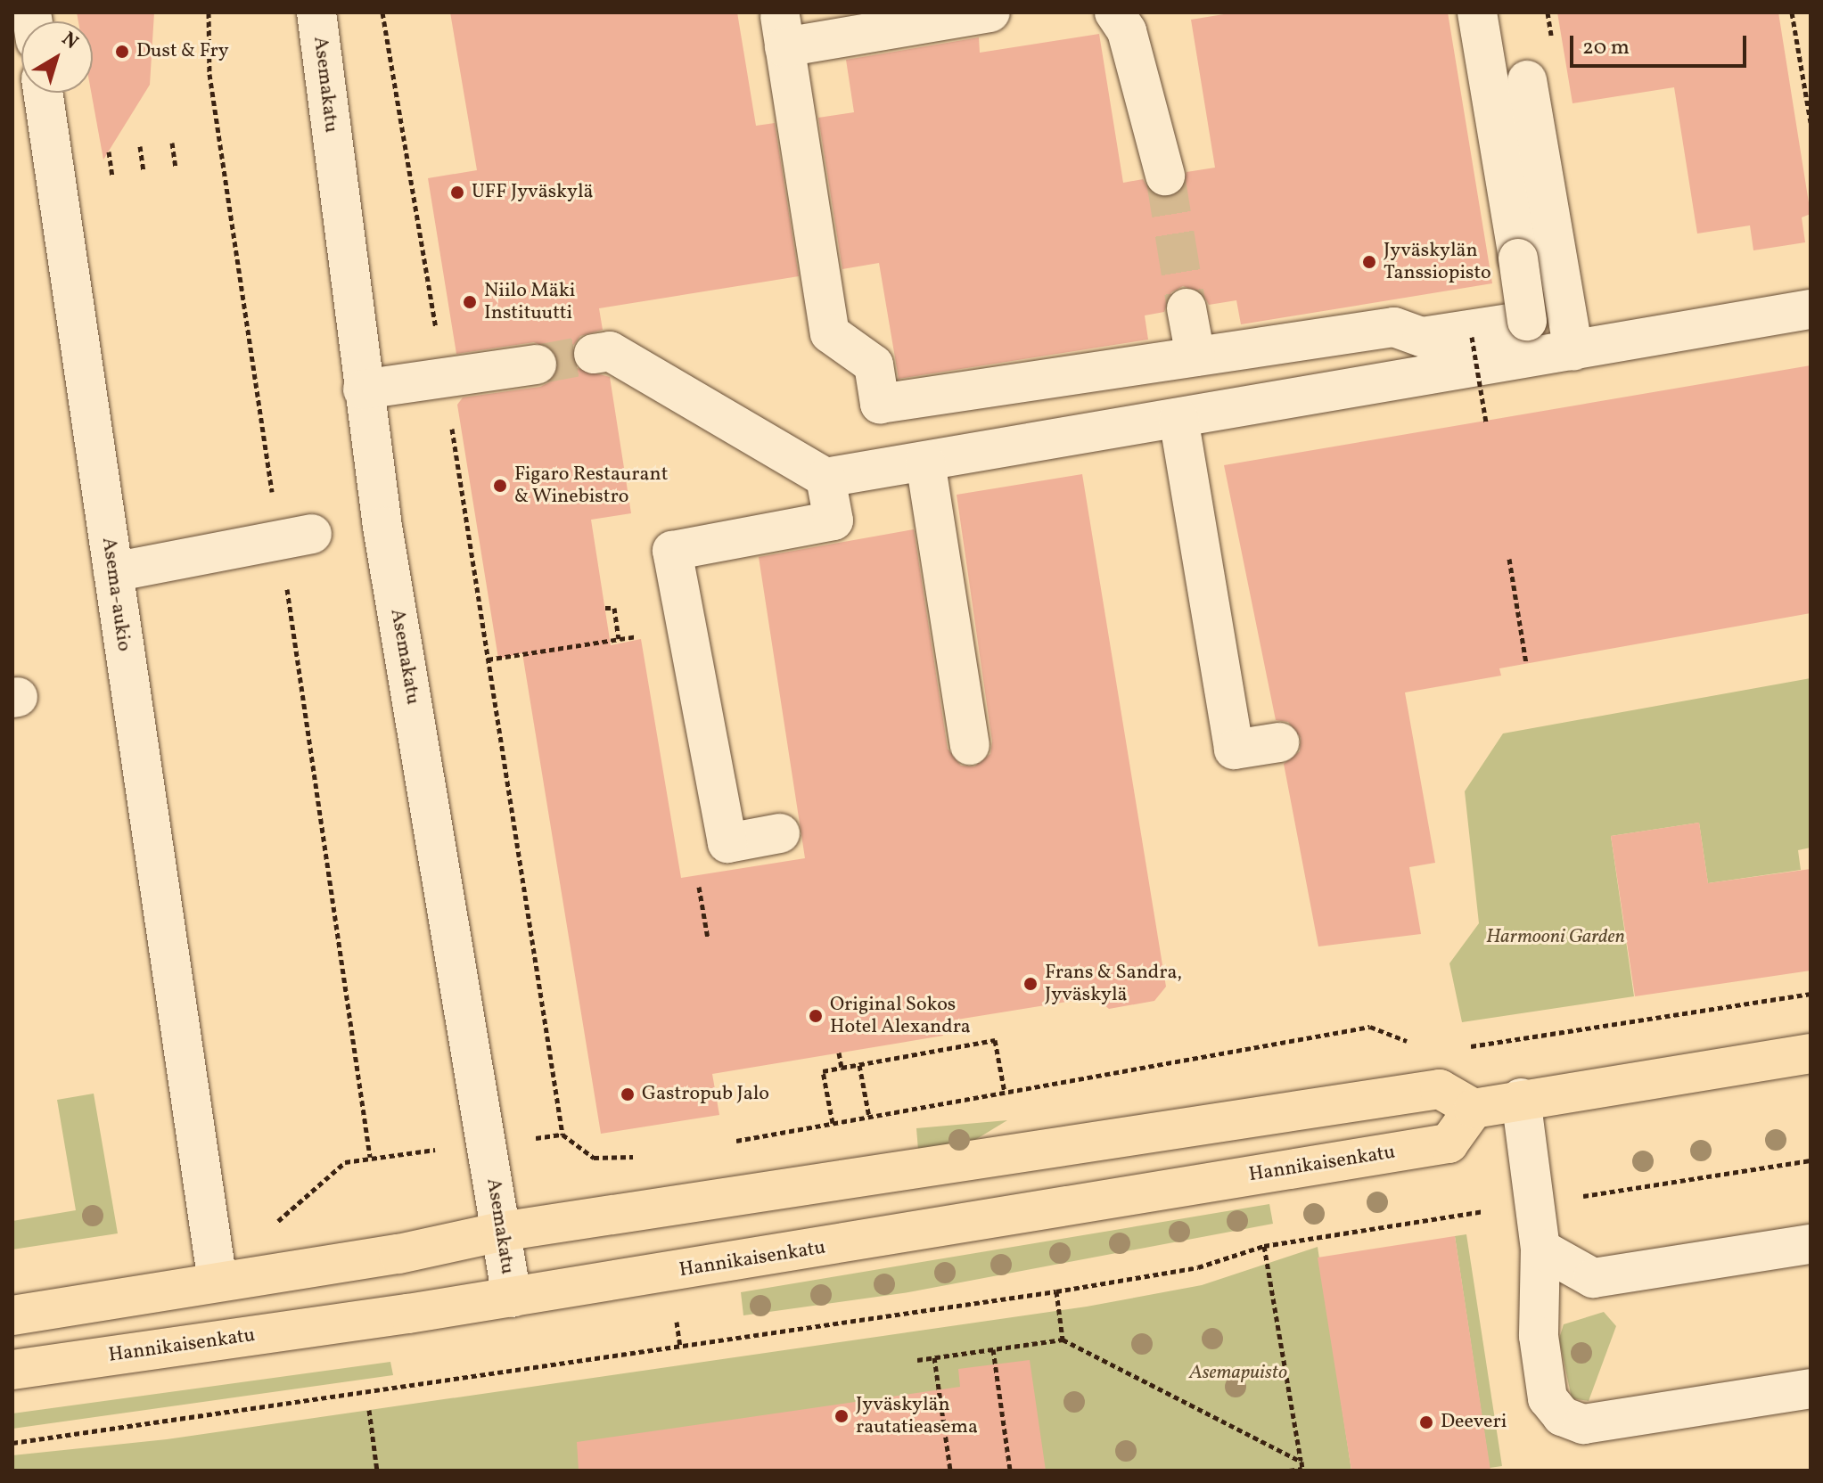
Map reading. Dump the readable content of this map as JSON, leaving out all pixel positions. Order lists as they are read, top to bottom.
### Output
{
  "streets": {
    "main road": ["Hannikaisenkatu"],
    "street": ["Asemakatu", "Asema-aukio"]
  },
  "crossings": [
    ["Asemakatu", "Hannikaisenkatu"]
  ],
  "parks": ["Harmooni Garden", "Asemapuisto"],
  "places": [
    "Dust & Fry",
    "UFF Jyväskylä",
    "Jyväskylän Tanssiopisto",
    "Niilo Mäki Instituutti",
    "Figaro Restaurant & Winebistro",
    "Frans & Sandra, Jyväskylä",
    "Original Sokos Hotel Alexandra",
    "Gastropub Jalo",
    "Jyväskylän rautatieasema",
    "Deeveri"
  ],
  "scale_bar": "20 m",
  "north": "top right"
}
